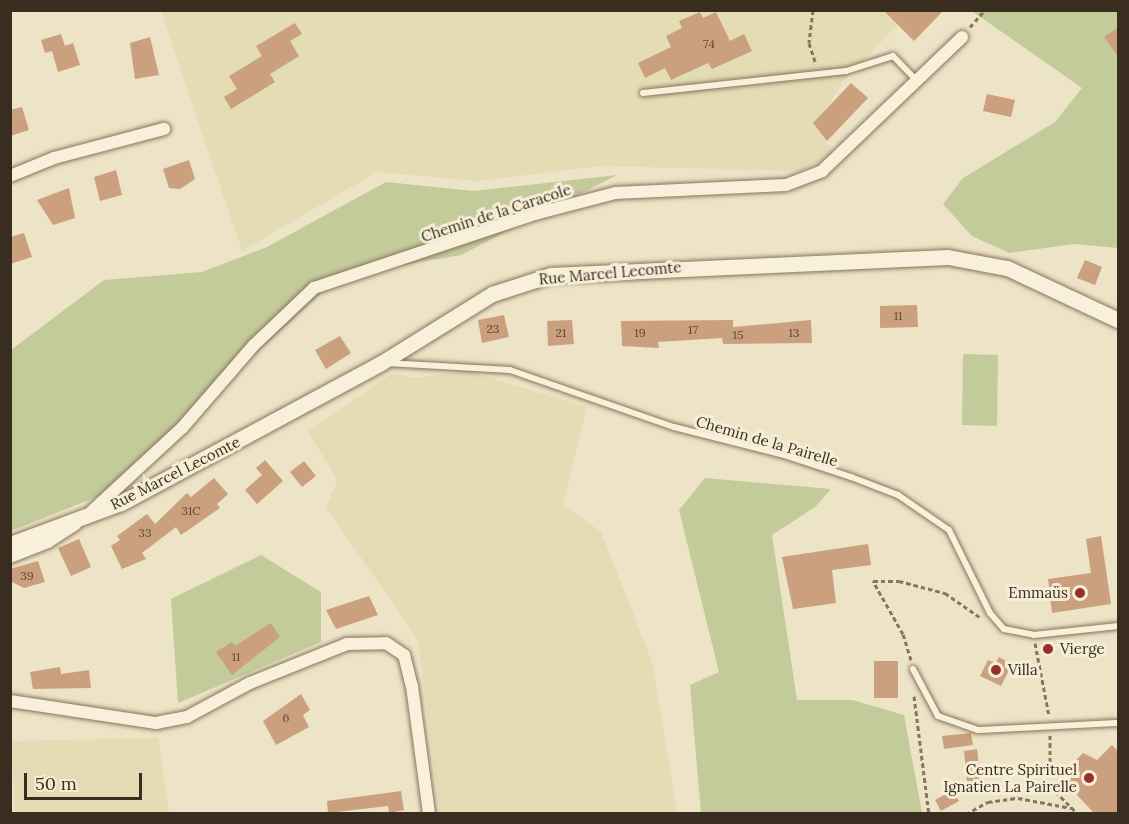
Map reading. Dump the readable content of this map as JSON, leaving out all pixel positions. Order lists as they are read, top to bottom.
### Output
{
  "streets": {
    "street": ["Chemin de la Caracole", "Rue Marcel Lecomte"],
    "lane": ["Chemin de la Pairelle"]
  },
  "crossings": [
    ["Chemin de la Caracole", "Rue Marcel Lecomte"],
    ["Rue Marcel Lecomte", "Chemin de la Pairelle"]
  ],
  "places": [
    "Emmaüs",
    "Vierge",
    "Villa",
    "Centre Spirituel Ignatien La Pairelle"
  ],
  "house_numbers": [
    "74",
    "11",
    "23",
    "17",
    "21",
    "19",
    "13",
    "15",
    "31C",
    "33",
    "39",
    "11",
    "6"
  ],
  "scale_bar": "50 m"
}
